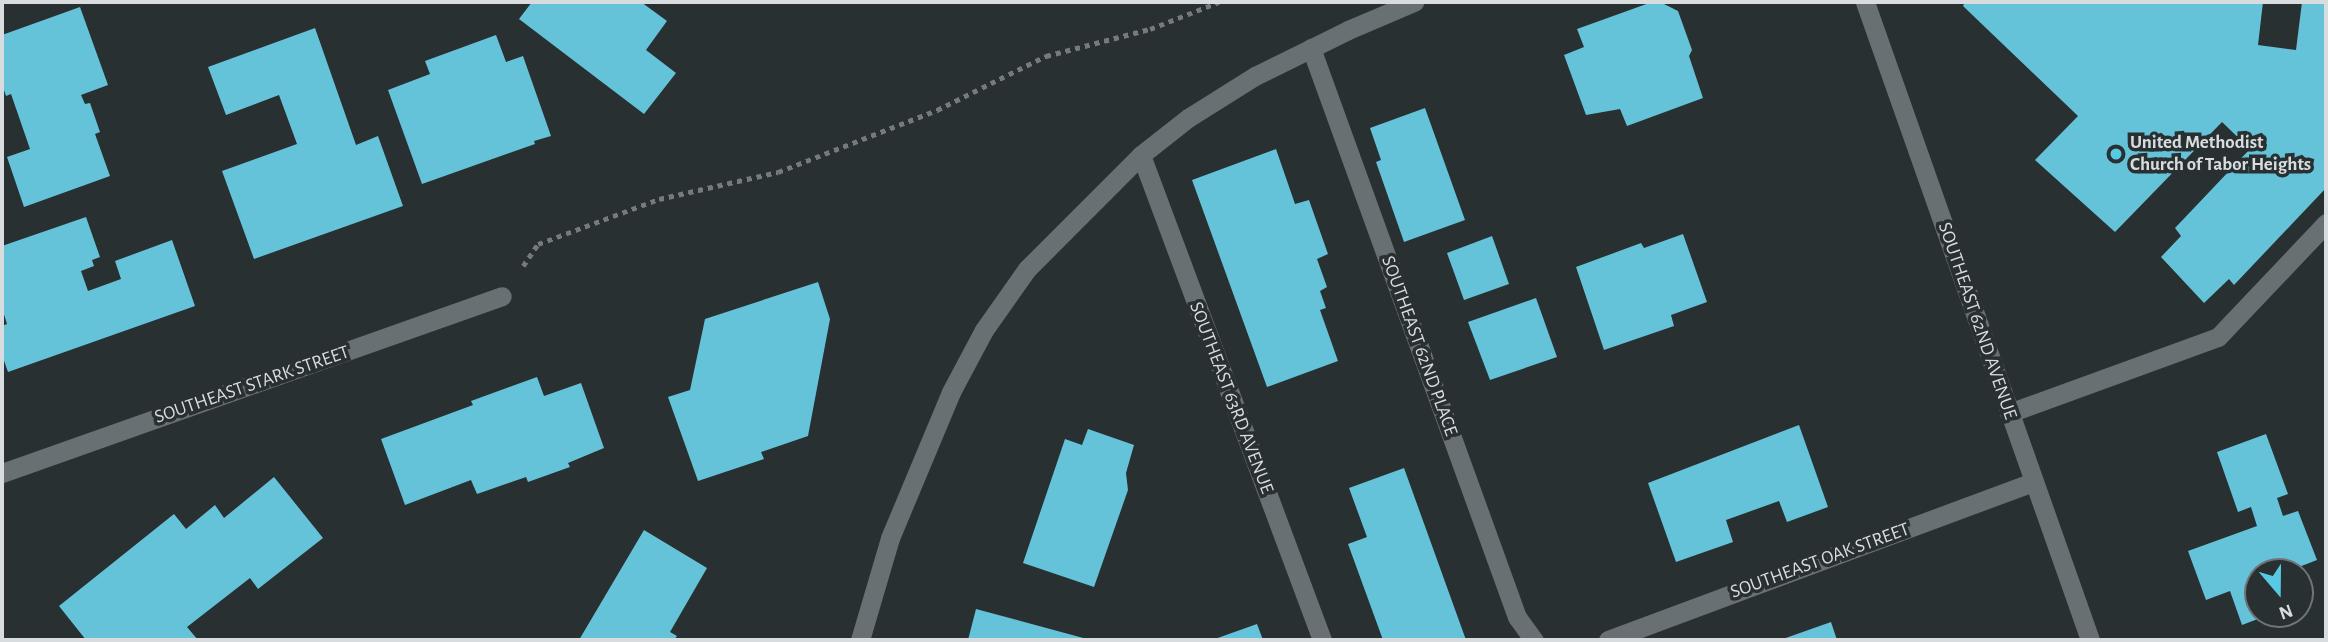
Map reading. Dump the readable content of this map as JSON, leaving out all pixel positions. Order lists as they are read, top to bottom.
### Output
{
  "streets": {
    "street": [
      "SOUTHEAST 62ND AVENUE",
      "SOUTHEAST 62ND PLACE",
      "SOUTHEAST STARK STREET",
      "SOUTHEAST 63RD AVENUE",
      "SOUTHEAST OAK STREET"
    ]
  },
  "crossings": [
    ["SOUTHEAST 62ND AVENUE", "SOUTHEAST OAK STREET"]
  ],
  "places": ["United Methodist Church of Tabor Heights"],
  "north": "bottom"
}
